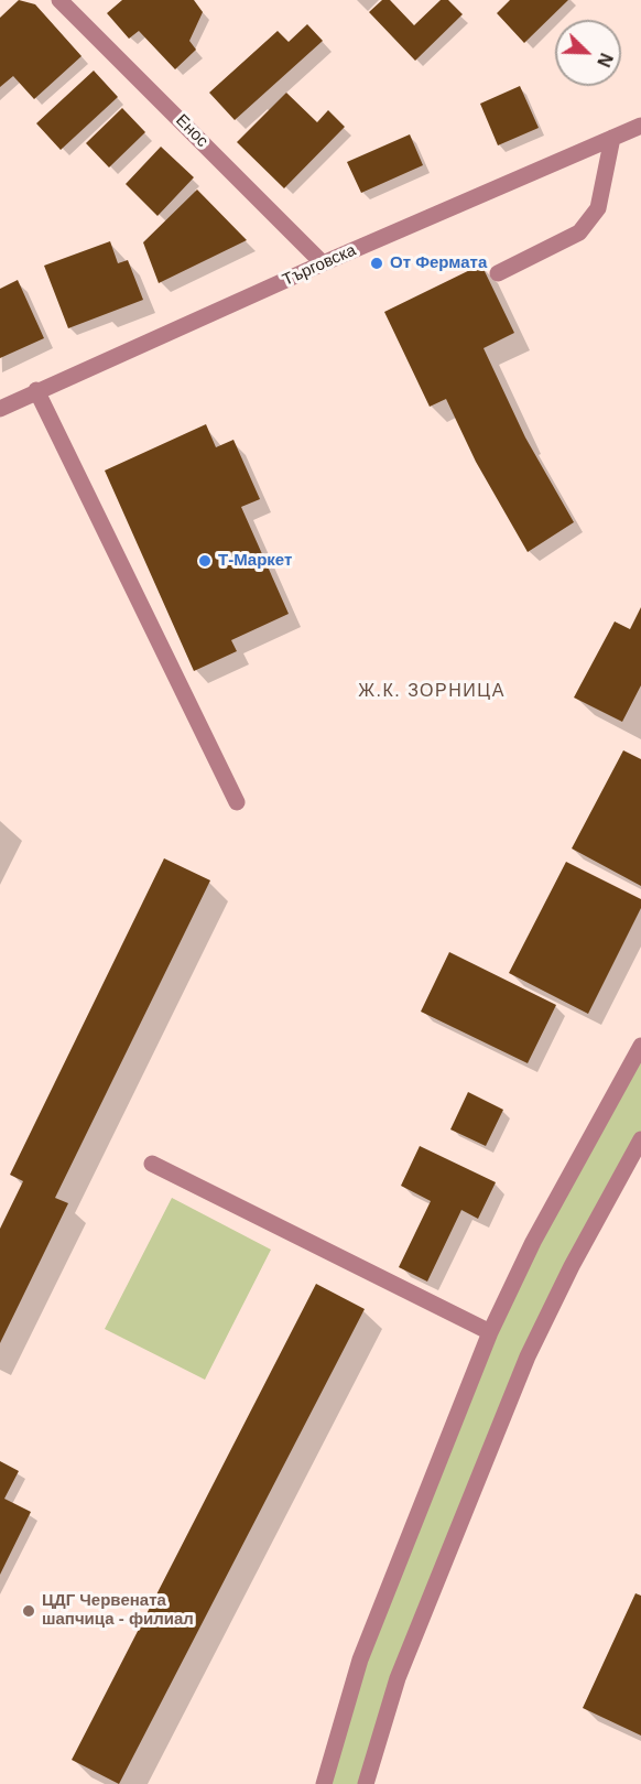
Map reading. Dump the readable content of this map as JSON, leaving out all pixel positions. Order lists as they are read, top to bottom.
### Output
{
  "streets": {
    "street": ["Енос", "Търговска"]
  },
  "crossings": [
    ["Енос", "Търговска"]
  ],
  "districts": ["Ж.К. ЗОРНИЦА"],
  "places": ["От Фермата", "Т-Маркет", "ЦДГ Червената шапчица - филиал"],
  "north": "bottom right"
}
